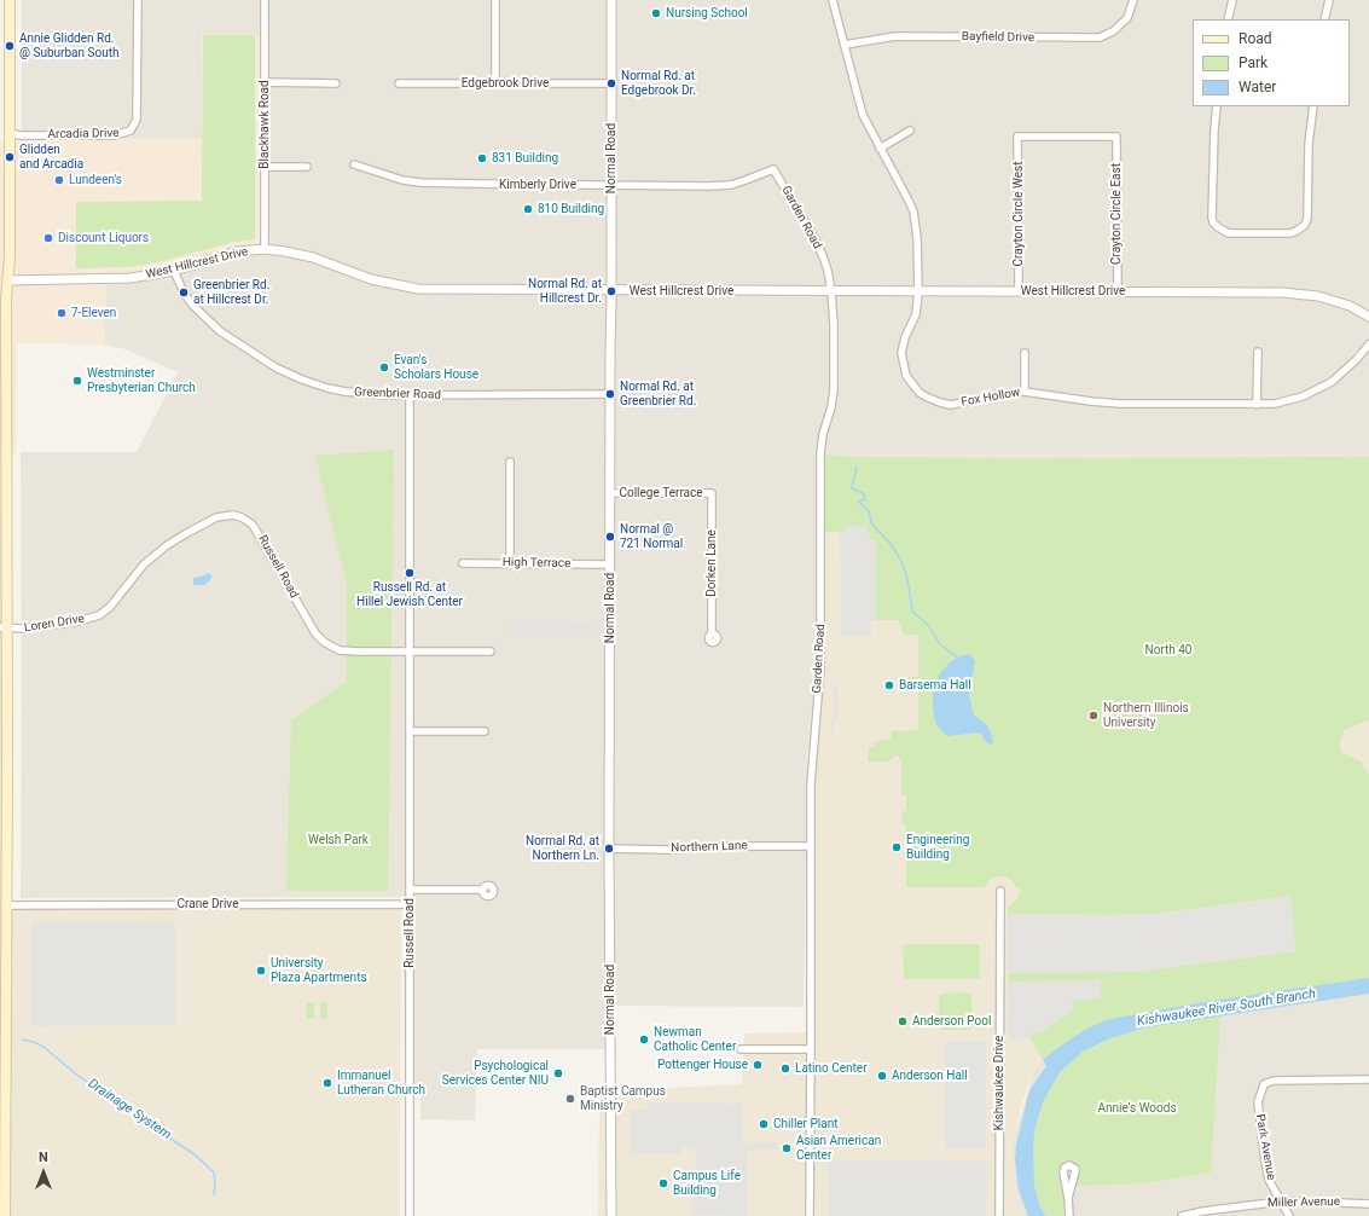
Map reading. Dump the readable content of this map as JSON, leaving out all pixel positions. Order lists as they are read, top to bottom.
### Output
{
  "streets": {
    "street": [
      "Bayfield Drive",
      "Edgebrook Drive",
      "Blackhawk Road",
      "Arcadia Drive",
      "Normal Road",
      "Kimberly Drive",
      "Crayton Circle West",
      "Crayton Circle East",
      "Garden Road",
      "West Hillcrest Drive",
      "Greenbrier Road",
      "Fox Hollow",
      "College Terrace",
      "High Terrace",
      "Dorken Lane",
      "Russell Road",
      "Loren Drive",
      "Northern Lane",
      "Crane Drive",
      "Kishwaukee Drive",
      "Park Avenue",
      "Miller Avenue"
    ]
  },
  "crossings": [
    ["Bayfield Drive", "Fox Hollow"],
    ["Edgebrook Drive", "Normal Road"],
    ["Blackhawk Road", "West Hillcrest Drive"],
    ["Normal Road", "Kimberly Drive"],
    ["Normal Road", "West Hillcrest Drive"],
    ["Normal Road", "Greenbrier Road"],
    ["Normal Road", "College Terrace"],
    ["Normal Road", "High Terrace"],
    ["Normal Road", "Northern Lane"],
    ["Kimberly Drive", "Garden Road"],
    ["Crayton Circle West", "Crayton Circle East"],
    ["Crayton Circle West", "West Hillcrest Drive"],
    ["Crayton Circle East", "West Hillcrest Drive"],
    ["Garden Road", "West Hillcrest Drive"],
    ["Garden Road", "Northern Lane"],
    ["West Hillcrest Drive", "Greenbrier Road"],
    ["West Hillcrest Drive", "Fox Hollow"],
    ["Greenbrier Road", "Russell Road"],
    ["College Terrace", "Dorken Lane"],
    ["Russell Road", "Loren Drive"],
    ["Russell Road", "Crane Drive"],
    ["Park Avenue", "Miller Avenue"]
  ],
  "water": ["Kishwaukee River South Branch", "Drainage System"],
  "parks": ["North 40", "Welsh Park", "Annie's Woods"],
  "places": [
    "Nursing School",
    "Annie Glidden Rd. @ Suburban South",
    "Normal Rd. at Edgebrook Dr.",
    "Glidden and Arcadia",
    "831 Building",
    "Lundeen's",
    "810 Building",
    "Discount Liquors",
    "Normal Rd. at Hillcrest Dr.",
    "Greenbrier Rd. at Hillcrest Dr.",
    "7-Eleven",
    "Evan's Scholars House",
    "Westminster Presbyterian Church",
    "Normal Rd. at Greenbrier Rd.",
    "Normal @ 721 Normal",
    "Russell Rd. at Hillel Jewish Center",
    "Barsema Hall",
    "Northern Illinois University",
    "Engineering Building",
    "Normal Rd. at Northern Ln.",
    "University Plaza Apartments",
    "Anderson Pool",
    "Newman Catholic Center",
    "Pottenger House",
    "Latino Center",
    "Psychological Services Center NIU",
    "Anderson Hall",
    "Immanuel Lutheran Church",
    "Baptist Campus Ministry",
    "Chiller Plant",
    "Asian American Center",
    "Campus Life Building"
  ],
  "legend": ["Road", "Park", "Water"],
  "north": "top"
}
